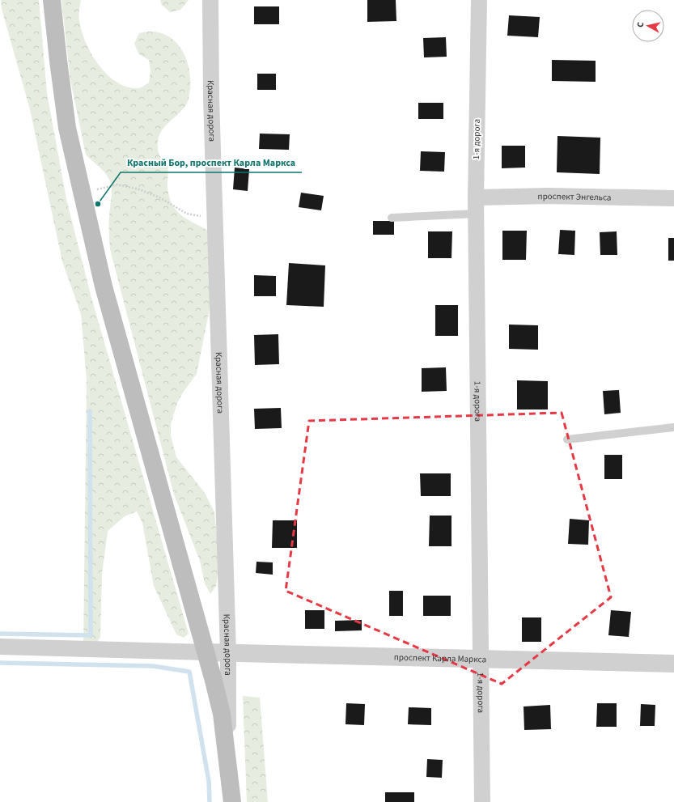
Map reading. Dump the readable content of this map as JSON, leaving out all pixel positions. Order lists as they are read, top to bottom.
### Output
{
  "streets": {
    "street": [
      "Красная дорога",
      "1-я дорога",
      "проспект Энгельса",
      "проспект Карла Маркса"
    ]
  },
  "crossings": [
    ["Красная дорога", "проспект Карла Маркса"],
    ["1-я дорога", "проспект Энгельса"],
    ["1-я дорога", "проспект Карла Маркса"]
  ],
  "places": ["Красный Бор, проспект Карла Маркса"],
  "north": "left"
}
